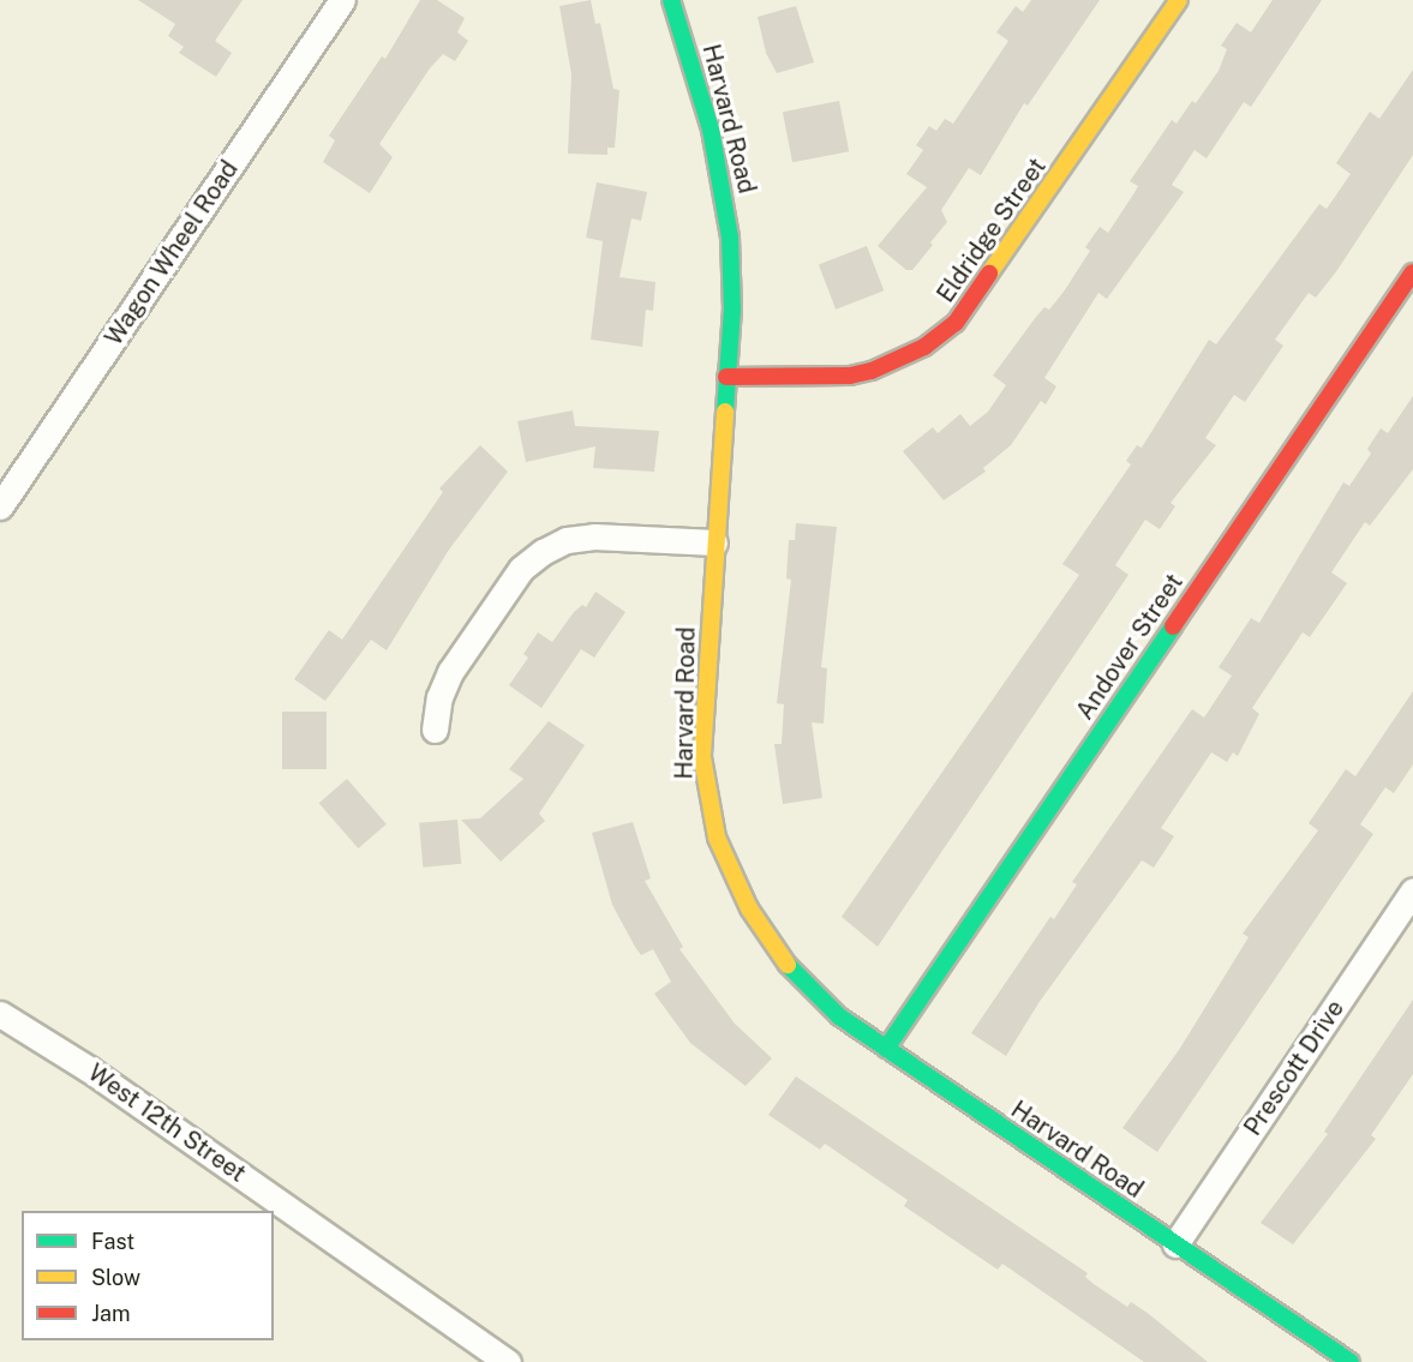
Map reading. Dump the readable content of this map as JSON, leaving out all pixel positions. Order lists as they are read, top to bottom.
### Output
{
  "streets": {
    "street": [
      "Harvard Road",
      "Eldridge Street",
      "Wagon Wheel Road",
      "Andover Street",
      "Prescott Drive",
      "West 12th Street"
    ]
  },
  "crossings": [
    ["Harvard Road", "Eldridge Street"],
    ["Harvard Road", "Andover Street"],
    ["Harvard Road", "Prescott Drive"]
  ],
  "legend": ["Fast", "Slow", "Jam"]
}
